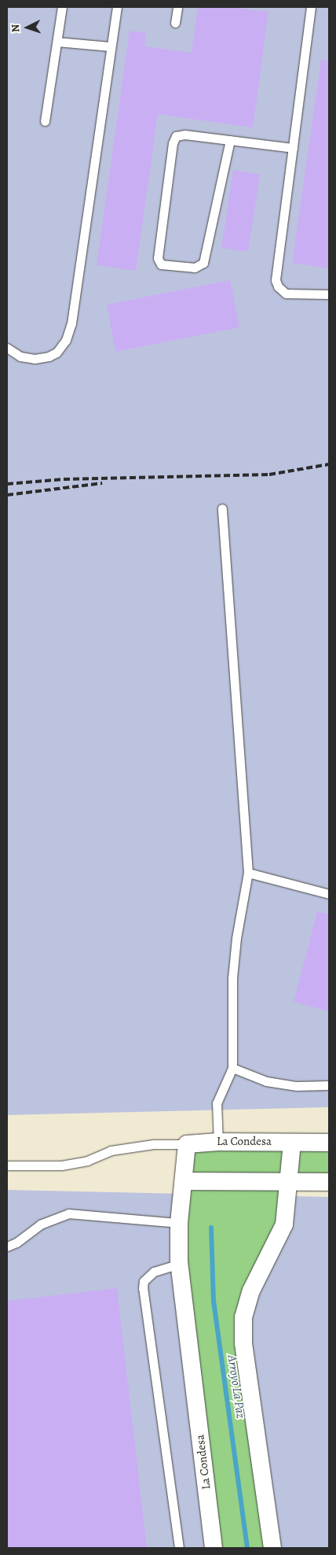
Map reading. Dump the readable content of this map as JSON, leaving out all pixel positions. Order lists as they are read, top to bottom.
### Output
{
  "streets": {
    "street": ["La Condesa"]
  },
  "water": ["Arroyo La Paz"],
  "north": "left"
}
